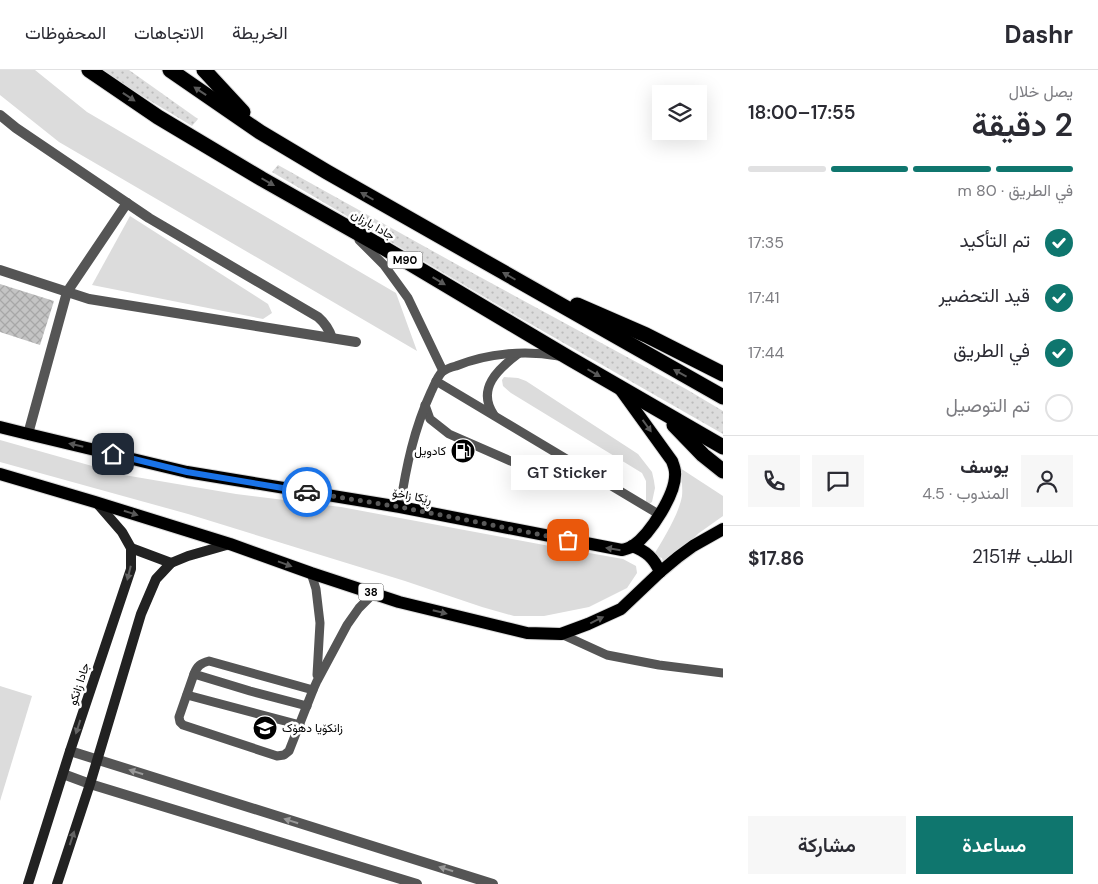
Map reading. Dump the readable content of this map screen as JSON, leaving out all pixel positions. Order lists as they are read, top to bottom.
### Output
{
  "streets": {
    "highway": ["جادا بارزان", "M90"],
    "main road": ["ڕێکا زاخۆ", "38"],
    "street": ["جادا زانکو"]
  },
  "places": {
    "fuel station": ["كادويل"],
    "other": ["GT Sticker"],
    "school or university": ["زانکۆیا دهۆک"]
  },
  "page": {
    "header": "Dashr",
    "nav": ["الخريطة", "الاتجاهات", "المحفوظات"],
    "heading": ["2 دقيقة", "يصل خلال", "17:55–18:00"],
    "panel": [
      "يوسف",
      "المندوب · 4.5",
      "الطلب #2151",
      "$17.86"
    ],
    "bar": "في الطريق · 80 m",
    "list": [
      ["تم التأكيد", "17:35"],
      ["قيد التحضير", "17:41"],
      ["في الطريق", "17:44"],
      "تم التوصيل"
    ],
    "bubble": "GT Sticker",
    "buttons": ["مساعدة", "مشاركة"]
  }
}
